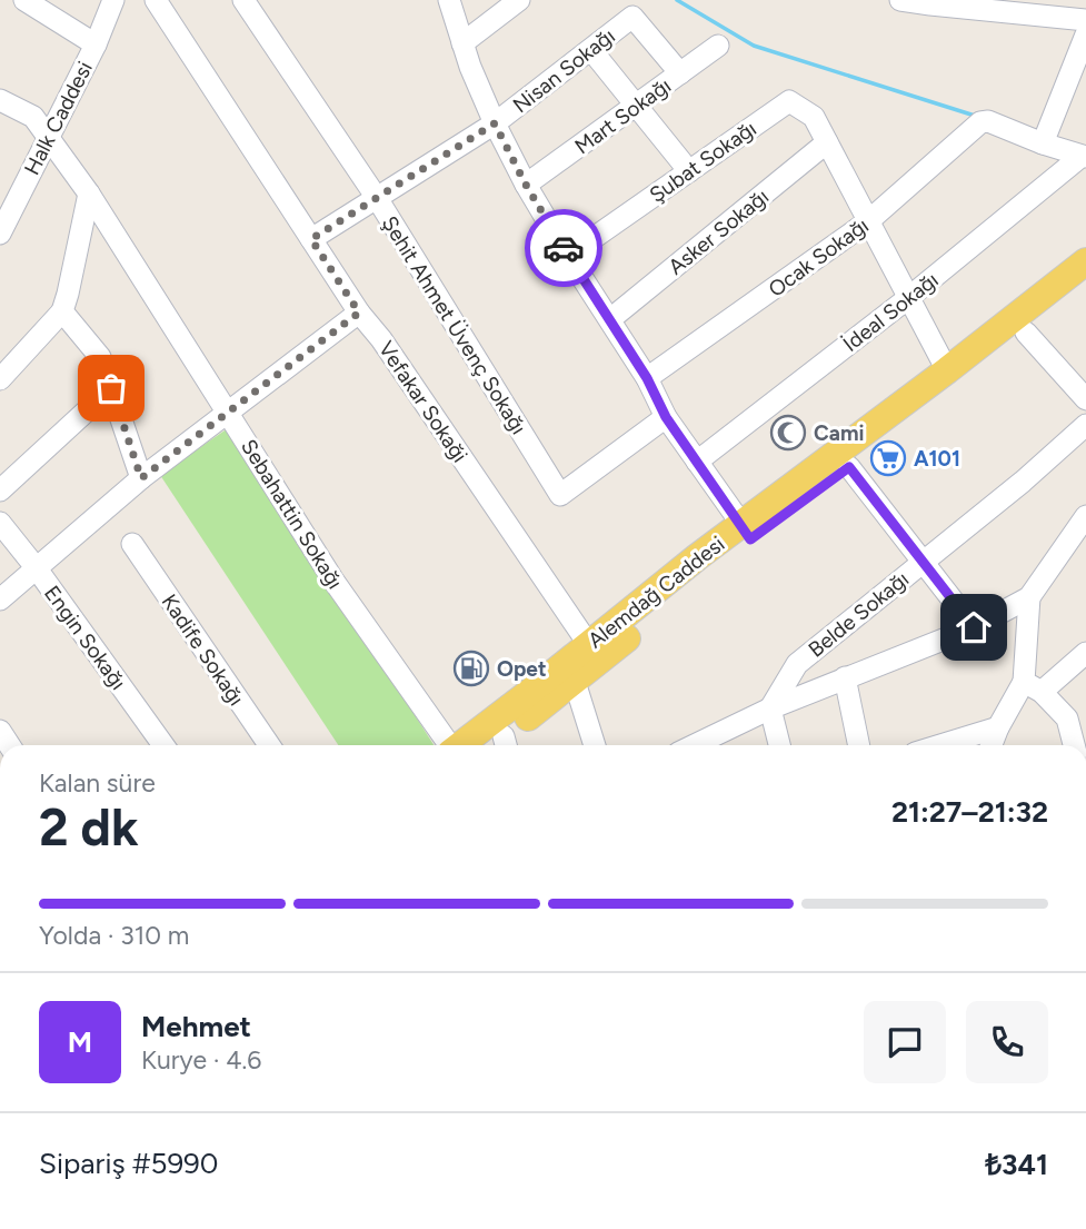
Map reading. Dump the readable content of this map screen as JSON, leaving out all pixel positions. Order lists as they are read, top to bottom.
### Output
{
  "streets": {
    "main road": ["Alemdağ Caddesi"],
    "street": [
      "Nisan Sokağı",
      "Mart Sokağı",
      "Halk Caddesi",
      "Şubat Sokağı",
      "Asker Sokağı",
      "Ocak Sokağı",
      "İdeal Sokağı",
      "Şehit Ahmet Üvenç Sokağı",
      "Vefakar Sokaği",
      "Sebahattin Sokağı",
      "Belde Sokağı",
      "Engin Sokağı",
      "Kadife Sokağı"
    ]
  },
  "crossings": [
    ["Nisan Sokağı", "Mart Sokağı"],
    ["Nisan Sokağı", "Şehit Ahmet Üvenç Sokağı"],
    ["Nisan Sokağı", "Vefakar Sokaği"],
    ["Halk Caddesi", "Sebahattin Sokağı"],
    ["Şubat Sokağı", "Asker Sokağı"],
    ["Vefakar Sokaği", "Alemdağ Caddesi"]
  ],
  "places": {
    "mosque": ["Cami"],
    "supermarket": ["A101"],
    "fuel station": ["Opet"]
  },
  "page": {
    "heading": ["2 dk", "Kalan süre", "21:27–21:32"],
    "panel": [
      "Mehmet",
      "Kurye · 4.6",
      "Sipariş #5990",
      "₺341"
    ],
    "bar": "Yolda · 310 m",
    "round": "M"
  }
}
